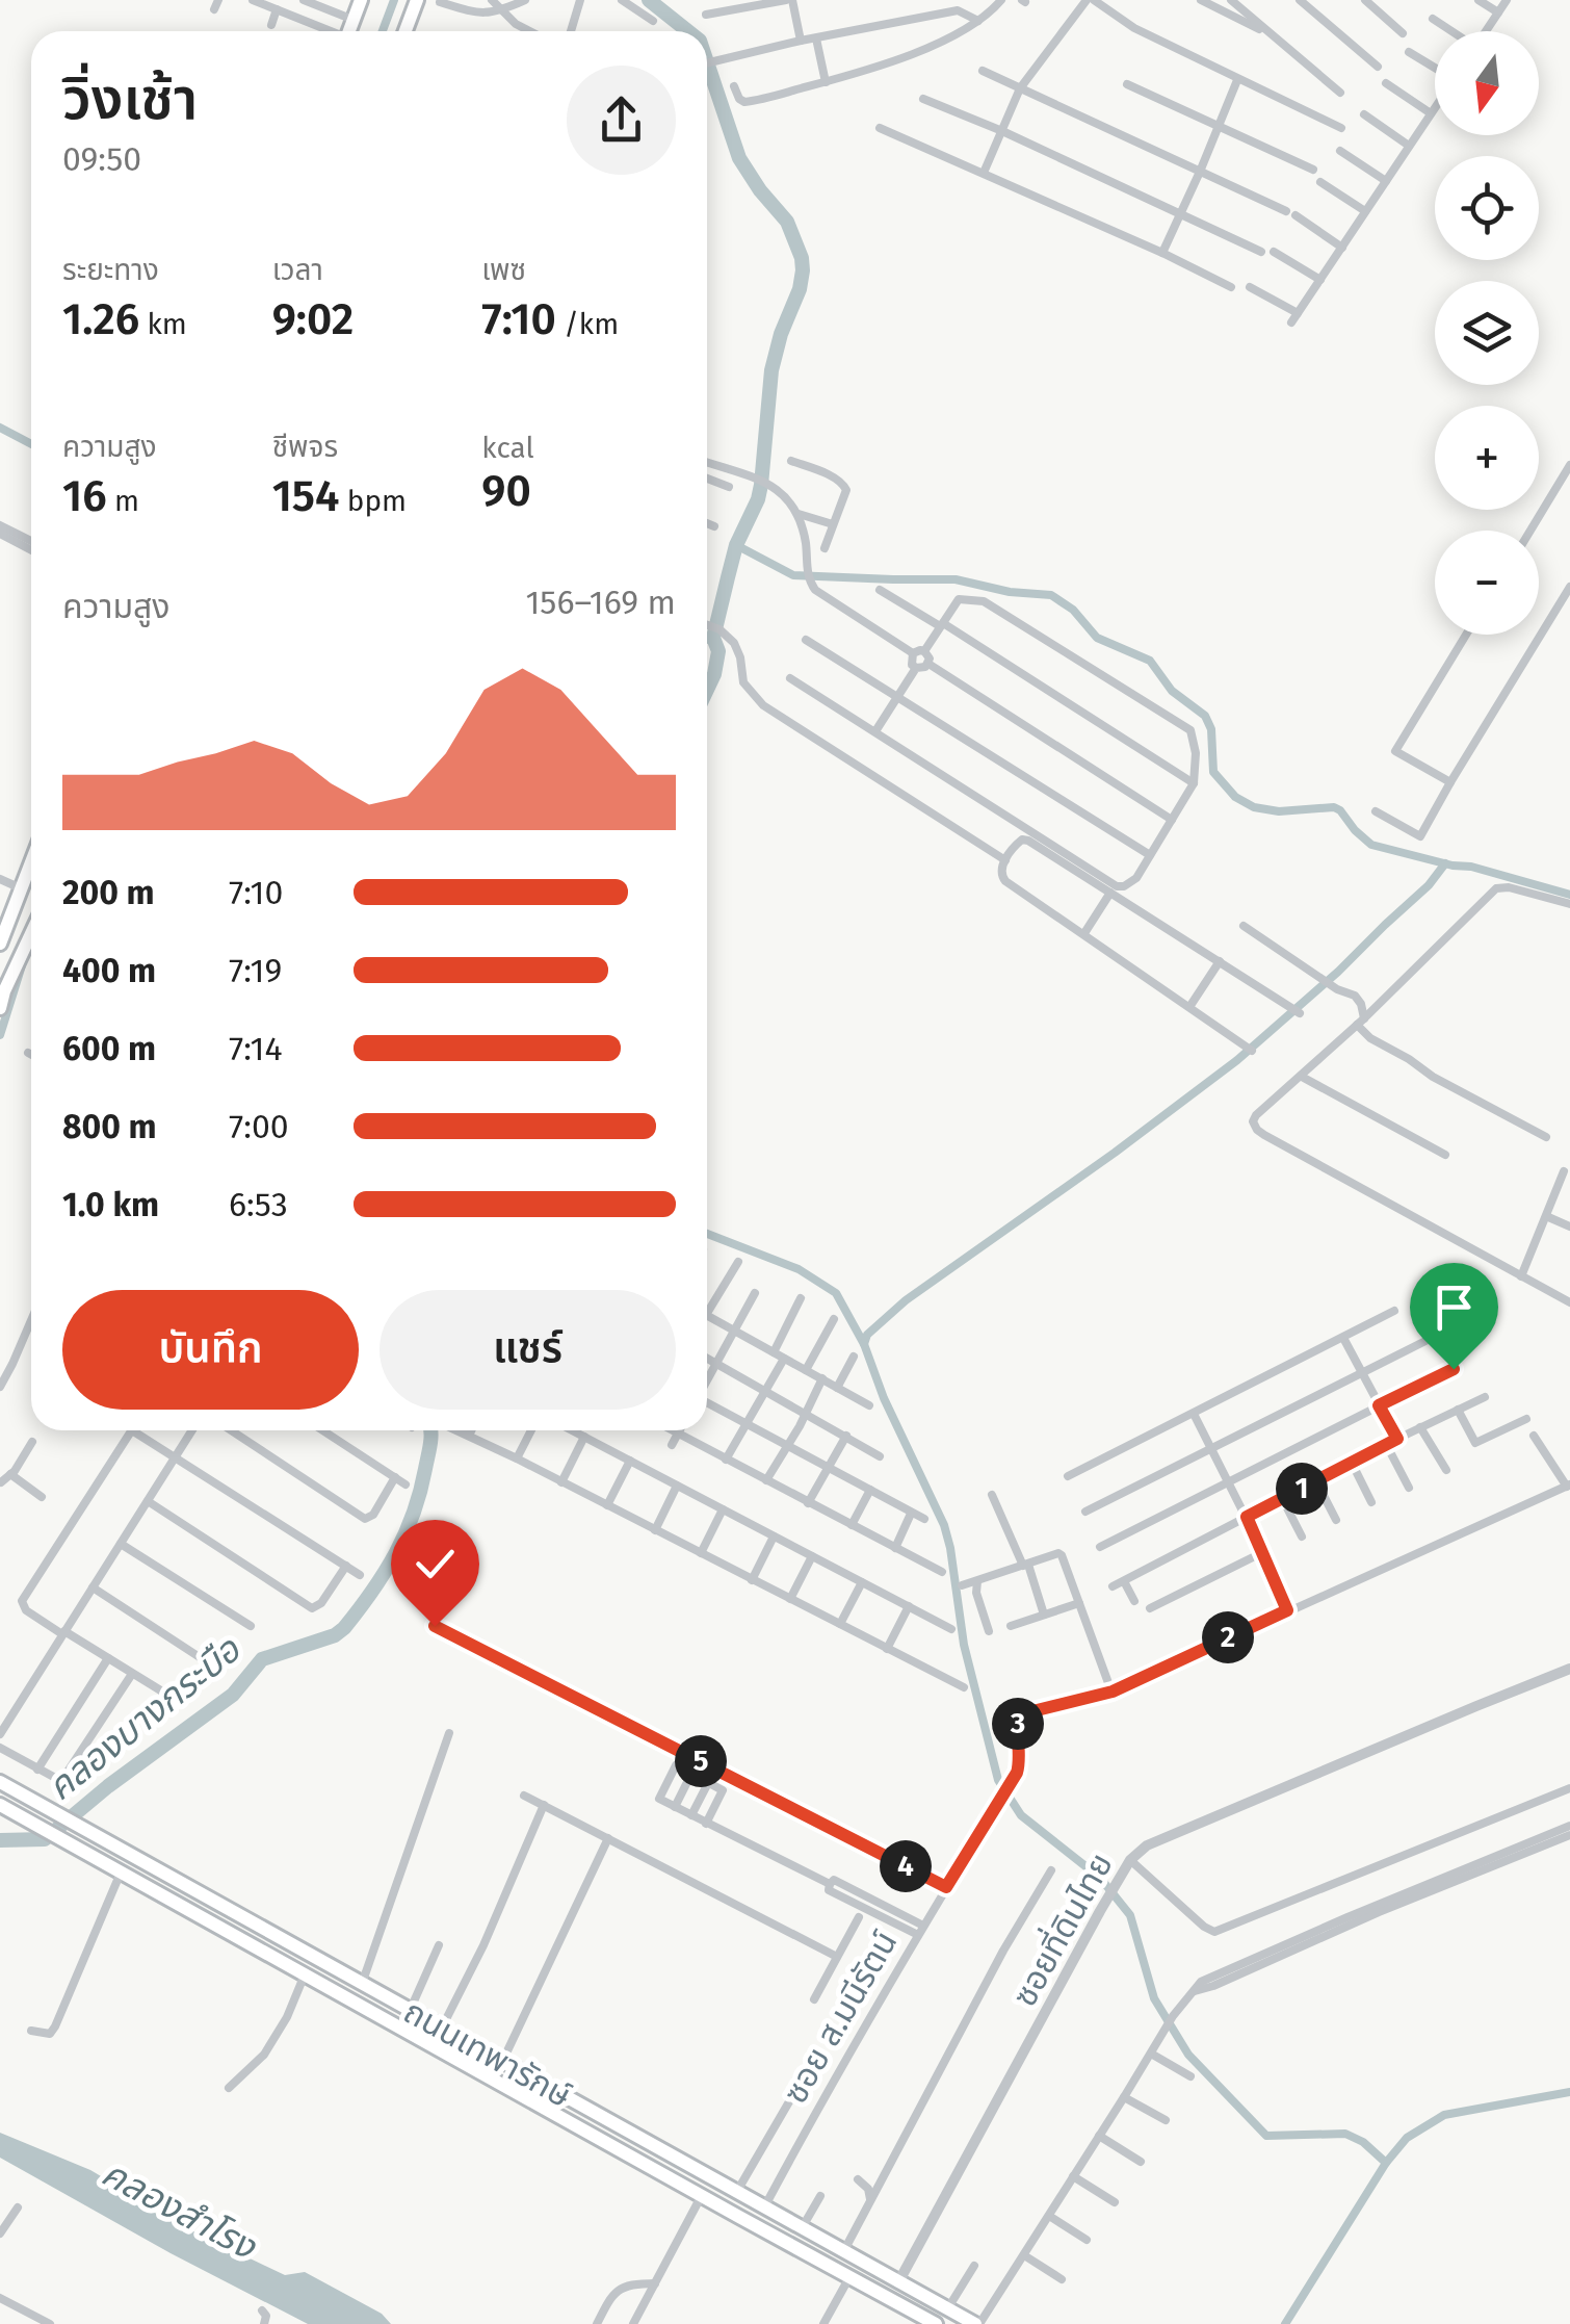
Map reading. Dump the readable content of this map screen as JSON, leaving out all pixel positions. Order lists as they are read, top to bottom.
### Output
{
  "streets": {
    "main road": ["ถนนเทพารักษ์"],
    "street": ["ซอยที่ดินไทย", "ซอย ส.มนีรัตน์"]
  },
  "crossings": [
    ["ซอยที่ดินไทย", "ถนนเทพารักษ์"],
    ["ซอย ส.มนีรัตน์", "ถนนเทพารักษ์"]
  ],
  "water": ["คลองบางกระบือ", "คลองสำโรง"],
  "north": "bottom",
  "page": {
    "map_buttons": ["+", "−"],
    "heading": ["วิ่งเช้า", "09:50"],
    "stats": [
      ["ระยะทาง", "1.26 km"],
      ["เวลา", "9:02"],
      ["เพซ", "7:10 /km"],
      ["ความสูง", "16 m"],
      ["ชีพจร", "154 bpm"],
      ["kcal", "90"]
    ],
    "chart": ["ความสูง", "156–169 m"],
    "list": [
      {
        "name": "200 m",
        "note": "7:10"
      },
      {
        "name": "400 m",
        "note": "7:19"
      },
      {
        "name": "600 m",
        "note": "7:14"
      },
      {
        "name": "800 m",
        "note": "7:00"
      },
      {
        "name": "1.0 km",
        "note": "6:53"
      }
    ],
    "buttons": ["บันทึก", "แชร์"],
    "pins": [
      "1",
      "2",
      "3",
      "5",
      "4"
    ]
  }
}
